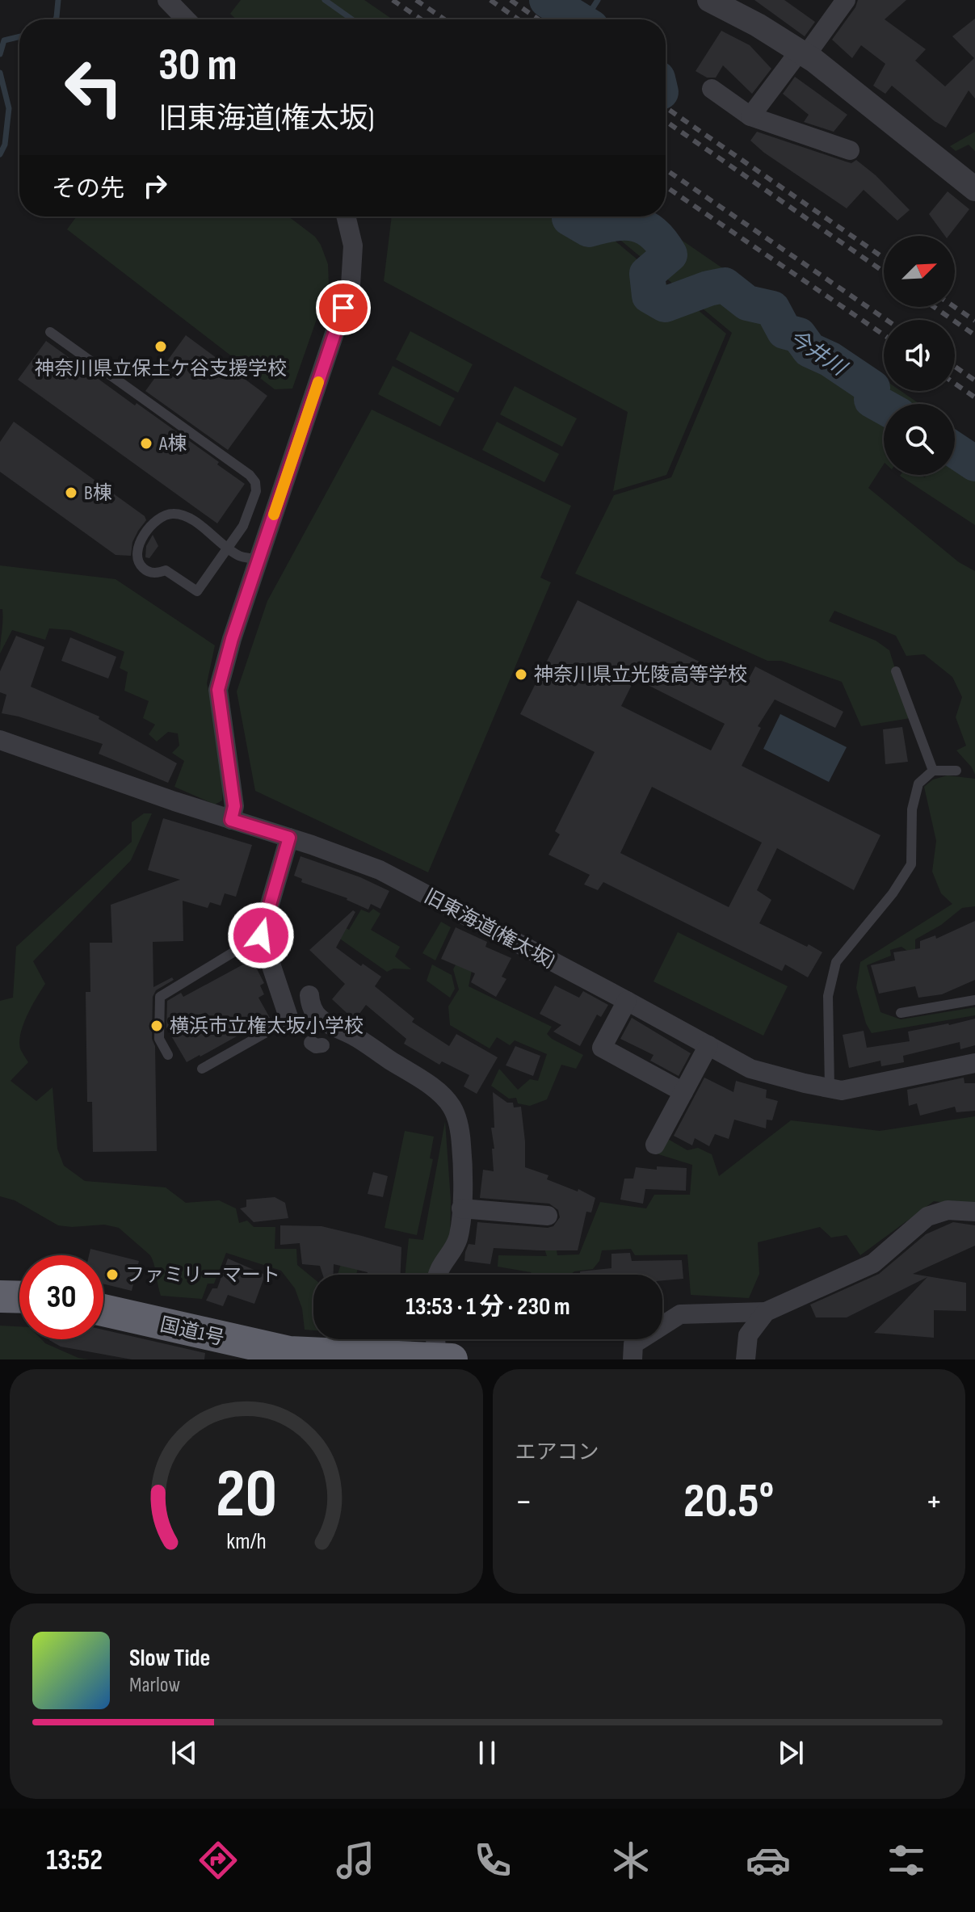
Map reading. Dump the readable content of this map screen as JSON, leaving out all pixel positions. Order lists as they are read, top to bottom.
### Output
{
  "streets": {
    "highway": ["国道1号"],
    "street": ["旧東海道(権太坂)"]
  },
  "water": ["今井川"],
  "places": [
    "神奈川県立保土ケ谷支援学校",
    "A棟",
    "B棟",
    "神奈川県立光陵高等学校",
    "横浜市立権太坂小学校",
    "ファミリーマート"
  ],
  "north": "top right",
  "page": {
    "turn": ["30 m", "旧東海道(権太坂)"],
    "then": "その先",
    "limit": "30",
    "trip": "13:53 · 1 分 · 230 m",
    "tile": "エアコン",
    "heat": ["−", "20.5°", "+"],
    "song": ["Slow Tide", "Marlow"],
    "tabs": "13:52",
    "gauge": ["20", "km/h"]
  }
}
